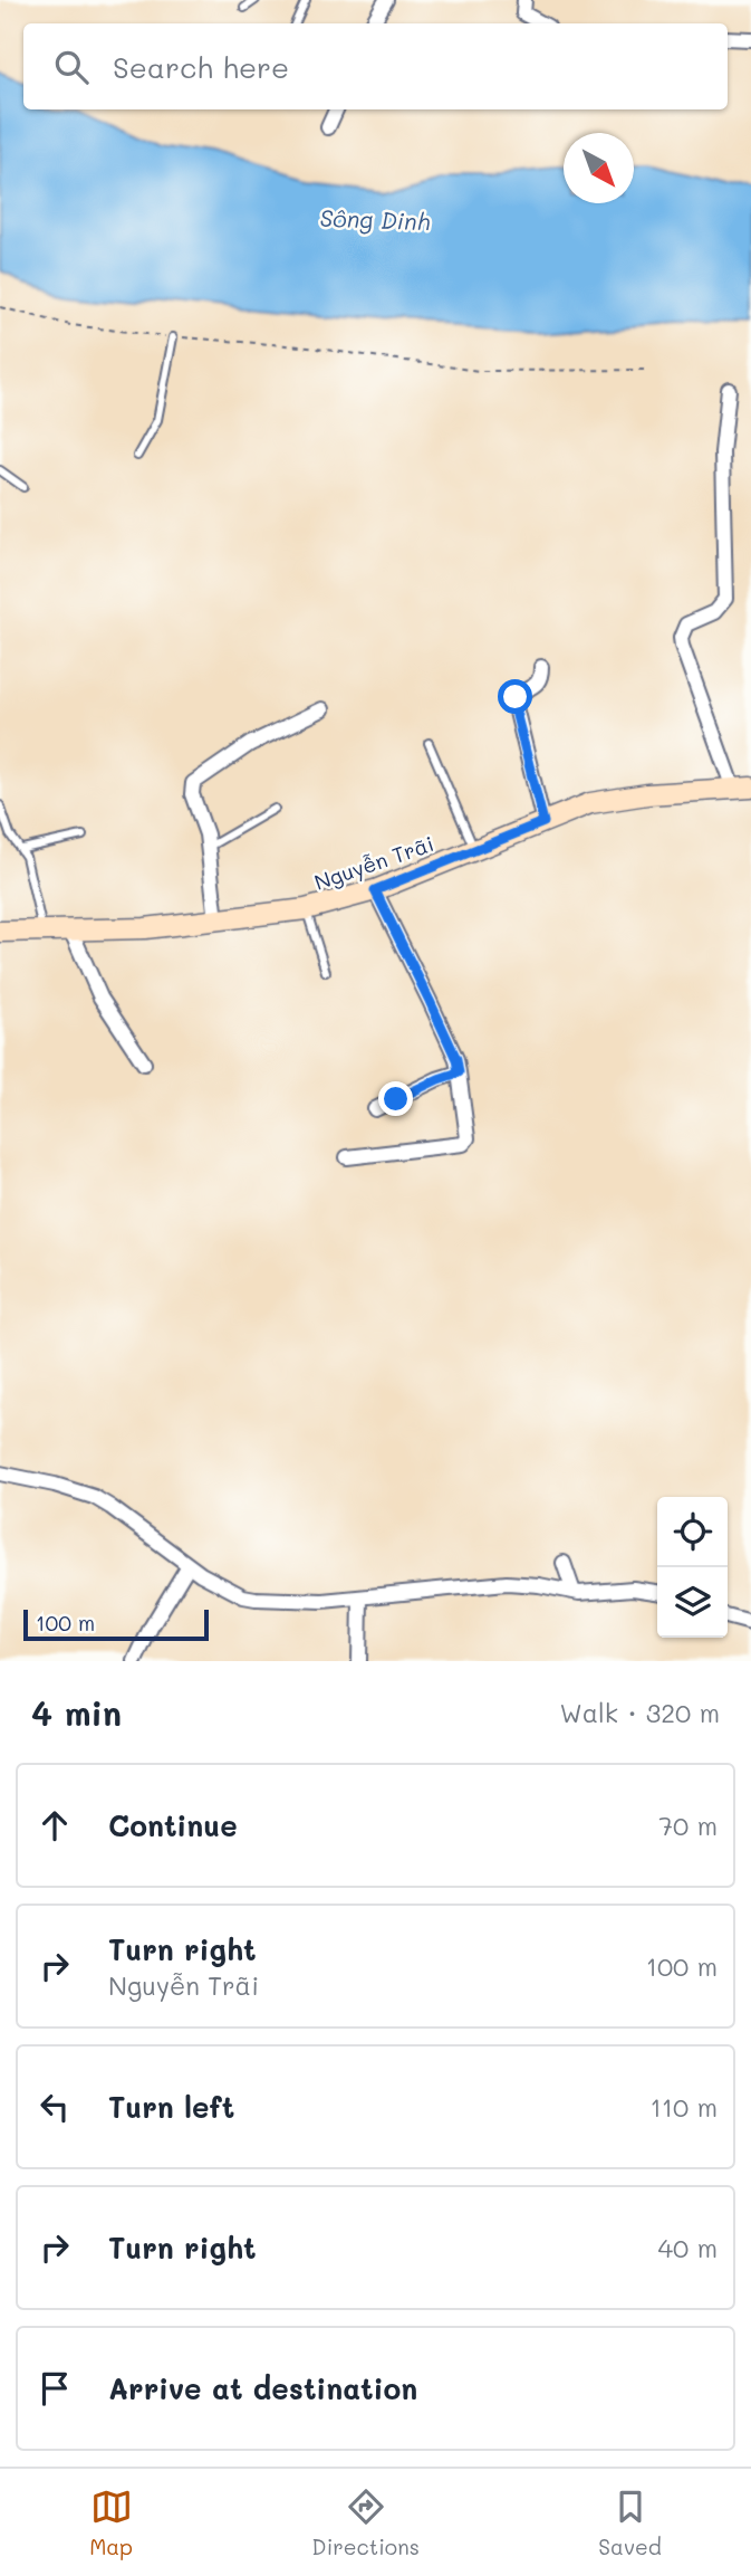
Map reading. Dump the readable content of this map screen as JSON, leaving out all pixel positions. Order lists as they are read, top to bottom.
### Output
{
  "streets": {
    "main road": ["Nguyễn Trãi"]
  },
  "water": ["Sông Dinh"],
  "scale_bar": "100 m",
  "north": "bottom right",
  "page": {
    "search": "Search here",
    "scale": "100 m",
    "heading": ["4 min", "Walk · 320 m"],
    "list": [
      ["Continue", "70 m"],
      ["Turn right", "Nguyễn Trãi", "100 m"],
      ["Turn left", "110 m"],
      ["Turn right", "40 m"],
      "Arrive at destination"
    ],
    "nav": ["Map", "Directions", "Saved"]
  }
}
